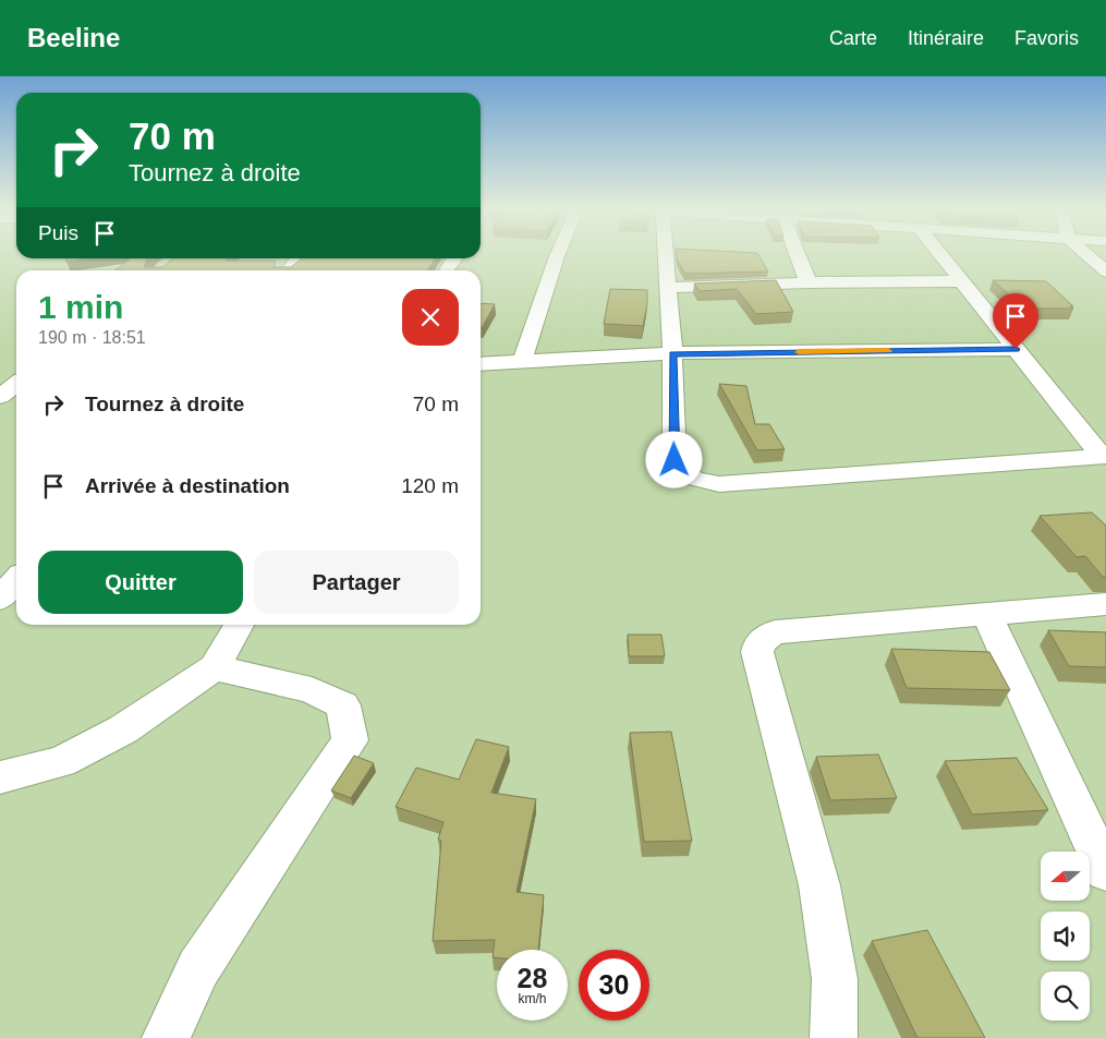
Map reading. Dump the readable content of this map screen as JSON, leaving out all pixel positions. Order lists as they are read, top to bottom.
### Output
{
  "north": "left",
  "page": {
    "header": "Beeline",
    "nav": ["Carte", "Itinéraire", "Favoris"],
    "turn": ["70 m", "Tournez à droite"],
    "then": "Puis",
    "heading": ["1 min", "190 m · 18:51"],
    "list": [
      {
        "name": "Tournez à droite",
        "value": "70 m"
      },
      {
        "name": "Arrivée à destination",
        "value": "120 m"
      }
    ],
    "buttons": ["Quitter", "Partager"],
    "speed": "28 km/h",
    "limit": "30"
  }
}
